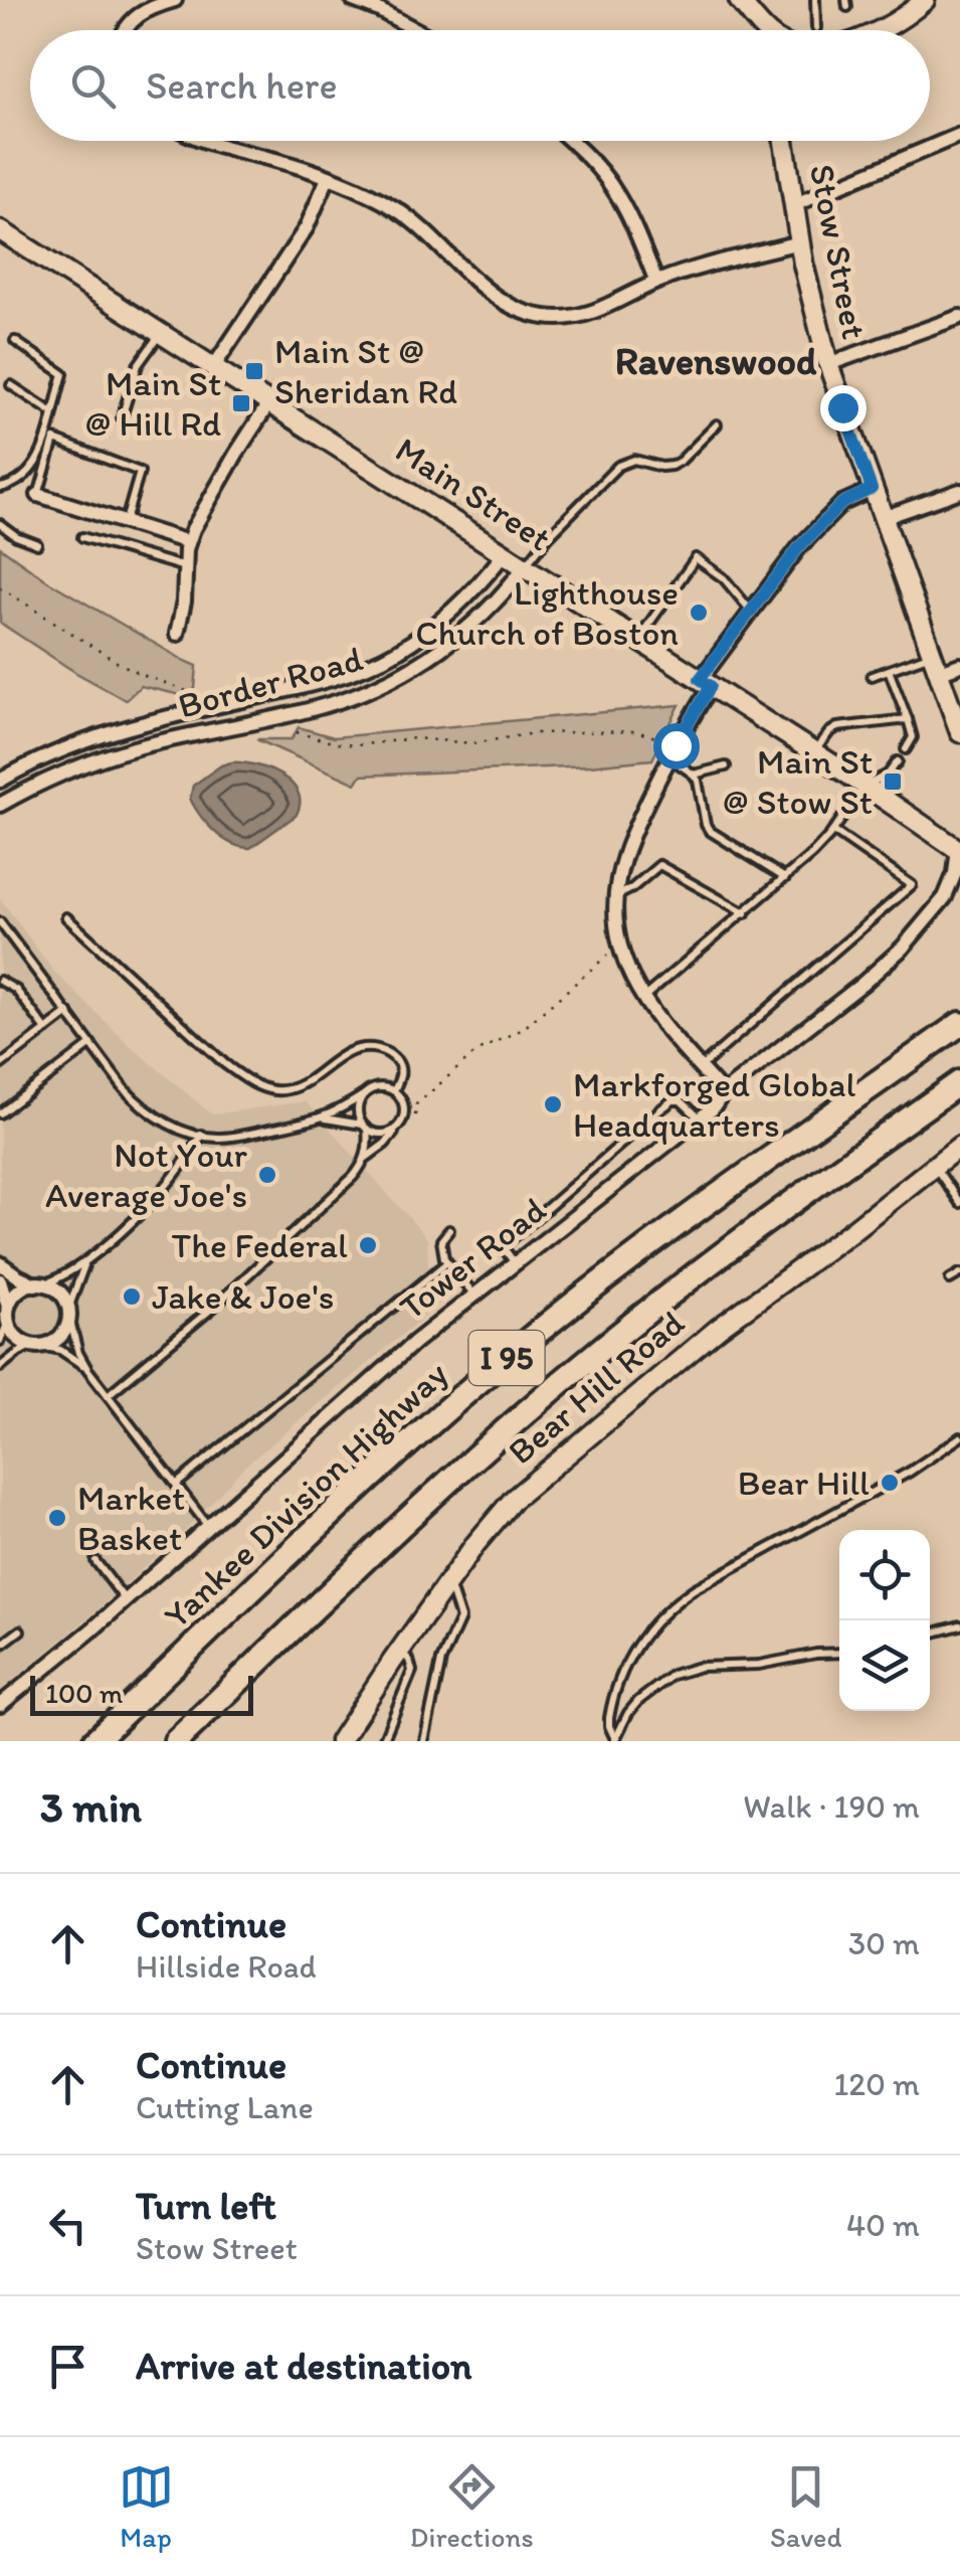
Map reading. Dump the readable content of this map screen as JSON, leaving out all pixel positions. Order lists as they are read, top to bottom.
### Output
{
  "streets": {
    "highway": ["I 95", "Yankee Division Highway"],
    "street": [
      "Stow Street",
      "Main Street",
      "Border Road",
      "Tower Road",
      "Bear Hill Road"
    ]
  },
  "crossings": [
    ["Main Street", "Border Road"],
    ["Main Street", "Tower Road"]
  ],
  "districts": ["Ravenswood"],
  "places": {
    "transit": ["Main St @ Sheridan Rd", "Main St @ Hill Rd", "Main St @ Stow St"],
    "other": [
      "Lighthouse Church of Boston",
      "Markforged Global Headquarters",
      "Not Your Average Joe's",
      "The Federal",
      "Jake & Joe's",
      "Bear Hill",
      "Market Basket"
    ]
  },
  "scale_bar": "100 m",
  "page": {
    "search": "Search here",
    "scale": "100 m",
    "heading": ["3 min", "Walk · 190 m"],
    "list": [
      ["Continue", "Hillside Road", "30 m"],
      ["Continue", "Cutting Lane", "120 m"],
      ["Turn left", "Stow Street", "40 m"],
      "Arrive at destination"
    ],
    "nav": ["Map", "Directions", "Saved"]
  }
}
